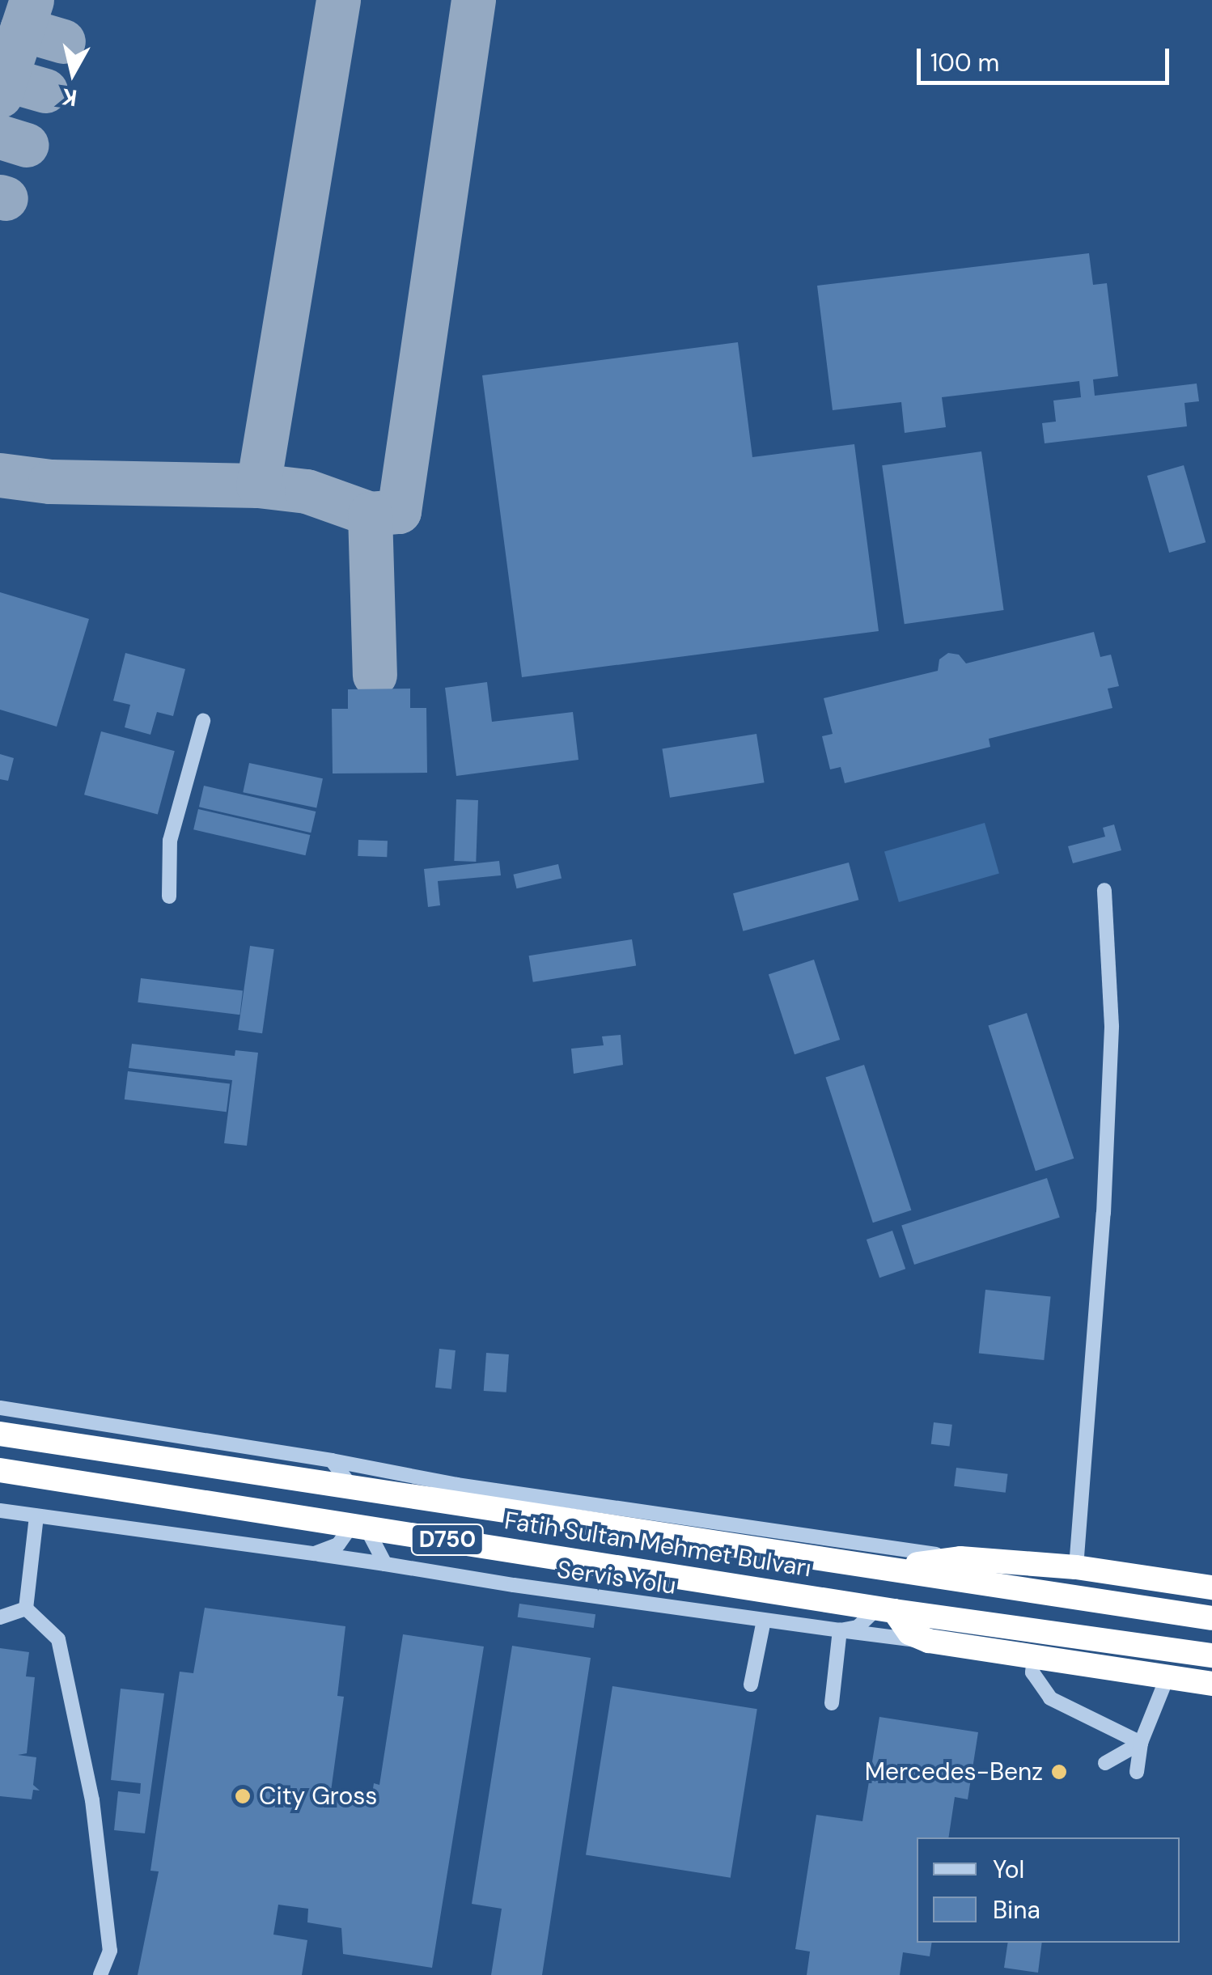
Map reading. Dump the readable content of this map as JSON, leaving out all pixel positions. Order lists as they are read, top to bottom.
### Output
{
  "streets": {
    "highway": ["D750", "Fatih Sultan Mehmet Bulvarı"],
    "street": ["Servis Yolu"]
  },
  "places": ["Mercedes-Benz", "City Gross"],
  "legend": ["Yol", "Bina"],
  "scale_bar": "100 m",
  "north": "bottom"
}
